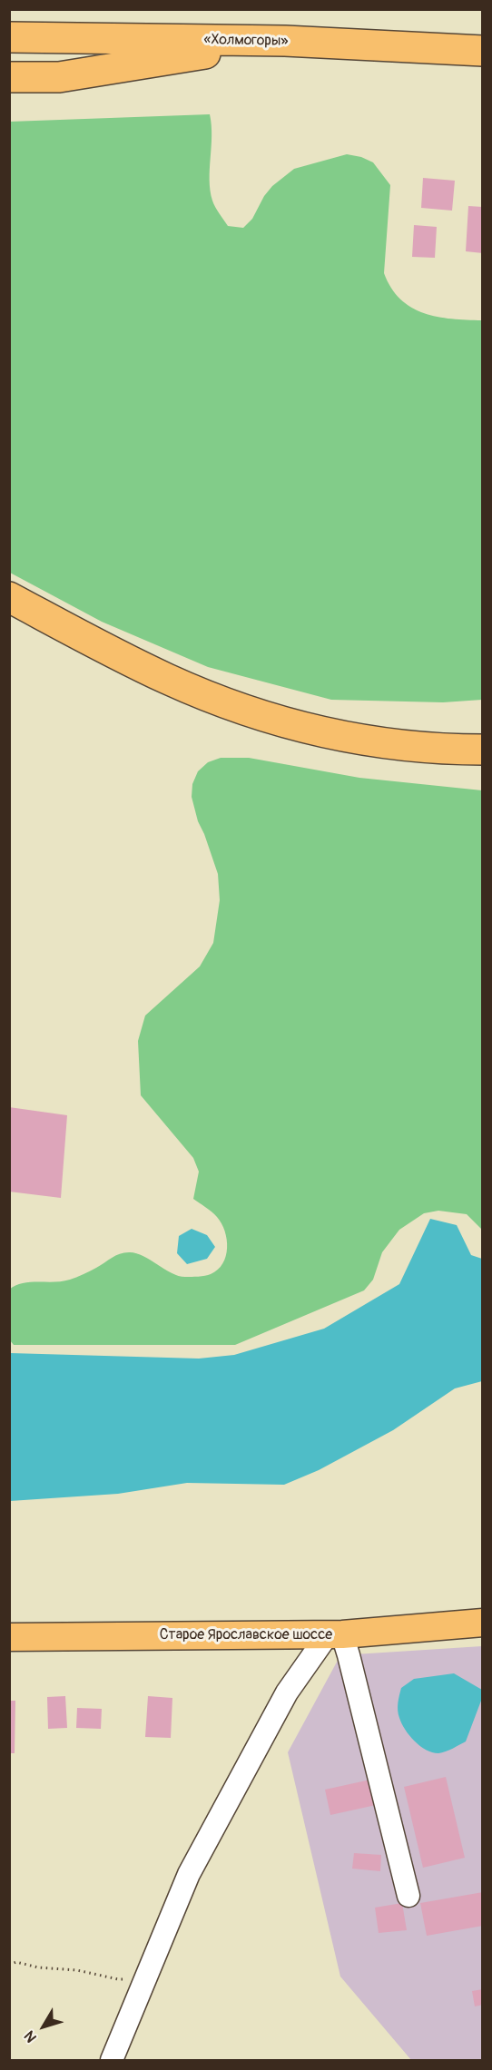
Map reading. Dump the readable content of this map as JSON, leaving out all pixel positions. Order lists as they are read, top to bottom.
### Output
{
  "streets": {
    "highway": ["«Холмогоры»"],
    "main road": ["Старое Ярославское шоссе"]
  },
  "north": "bottom left"
}
